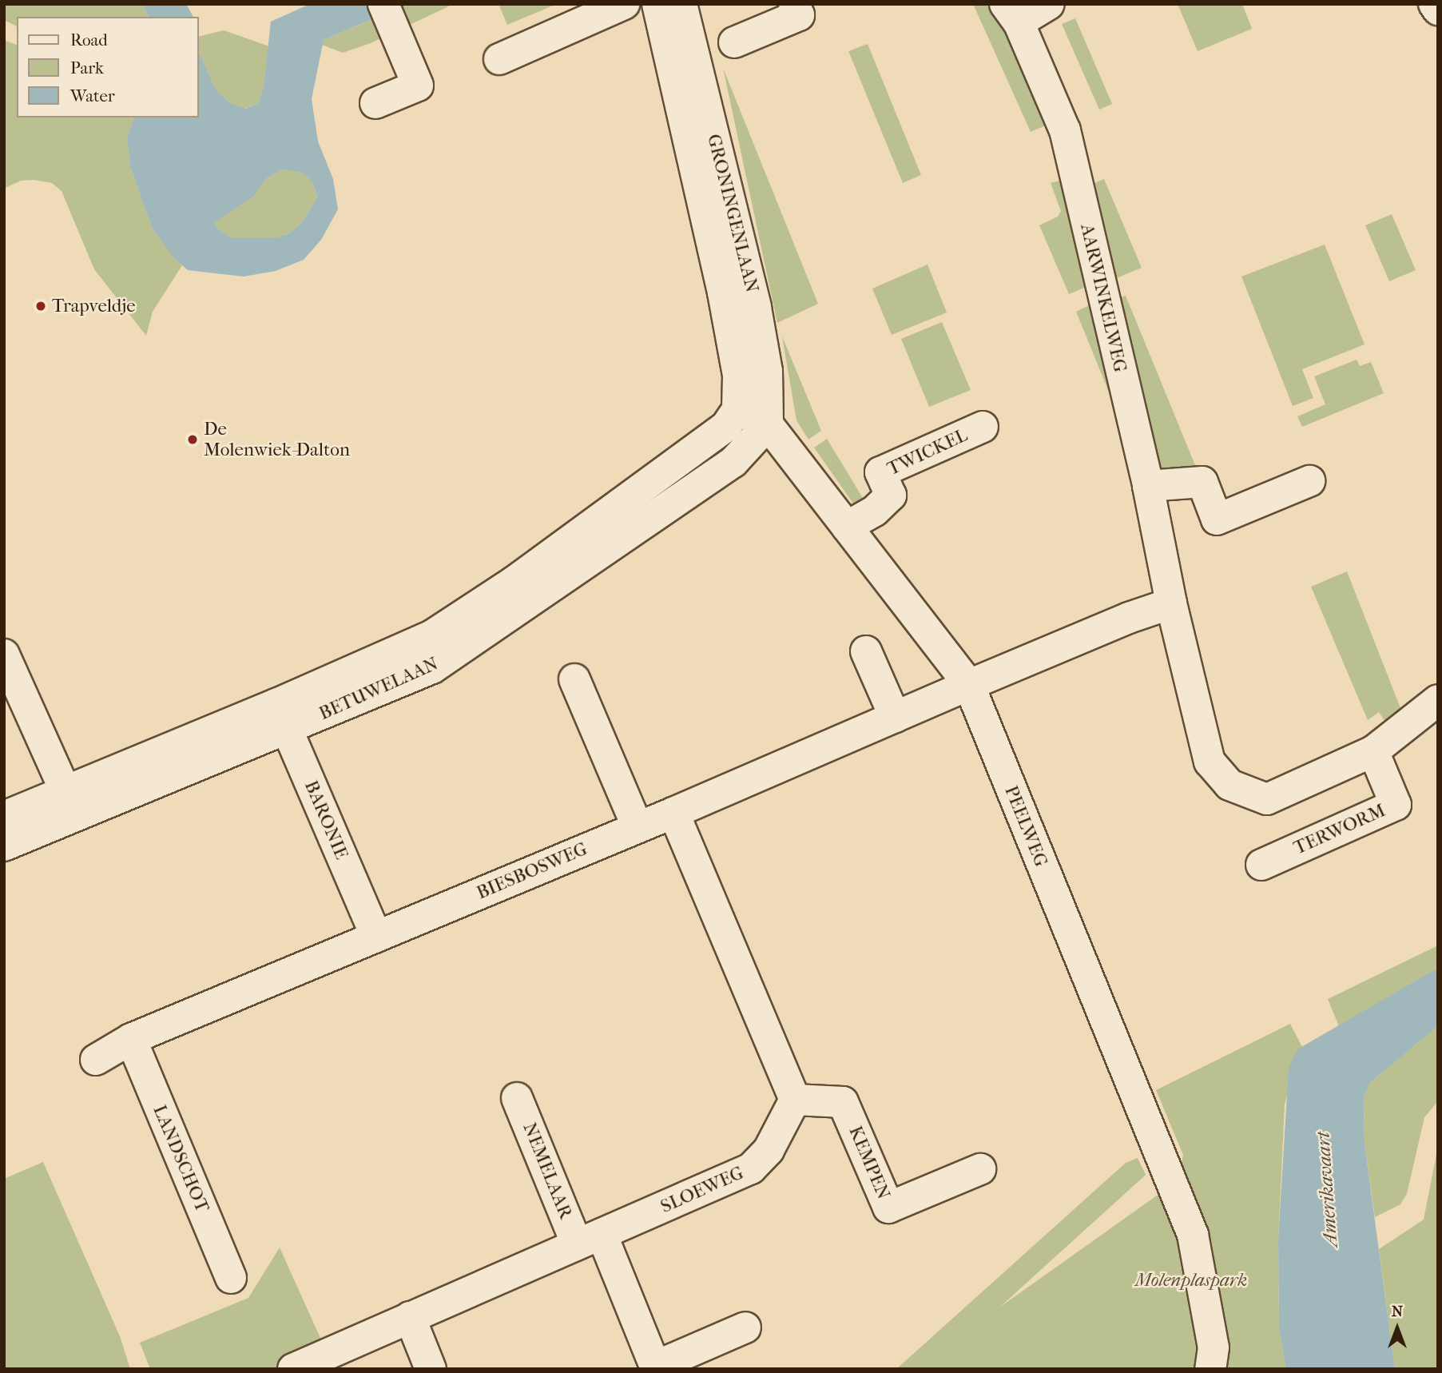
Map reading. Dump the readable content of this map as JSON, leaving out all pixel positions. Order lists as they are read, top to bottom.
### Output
{
  "streets": {
    "street": [
      "GRONINGENLAAN",
      "AARWINKELWEG",
      "TWICKEL",
      "BETUWELAAN",
      "BARONIE",
      "PEELWEG",
      "TERWORM",
      "BIESBOSWEG",
      "LANDSCHOT",
      "KEMPEN",
      "NEMELAAR",
      "SLOEWEG"
    ]
  },
  "crossings": [
    ["GRONINGENLAAN", "BETUWELAAN"],
    ["GRONINGENLAAN", "PEELWEG"],
    ["AARWINKELWEG", "TERWORM"],
    ["TWICKEL", "PEELWEG"],
    ["BETUWELAAN", "BARONIE"],
    ["BETUWELAAN", "PEELWEG"],
    ["BARONIE", "BIESBOSWEG"],
    ["PEELWEG", "BIESBOSWEG"],
    ["BIESBOSWEG", "LANDSCHOT"],
    ["KEMPEN", "SLOEWEG"],
    ["NEMELAAR", "SLOEWEG"]
  ],
  "water": ["Amerikavaart"],
  "parks": ["Molenplaspark"],
  "places": ["Trapveldje", "De Molenwiek-Dalton"],
  "legend": ["Road", "Park", "Water"],
  "north": "top"
}
